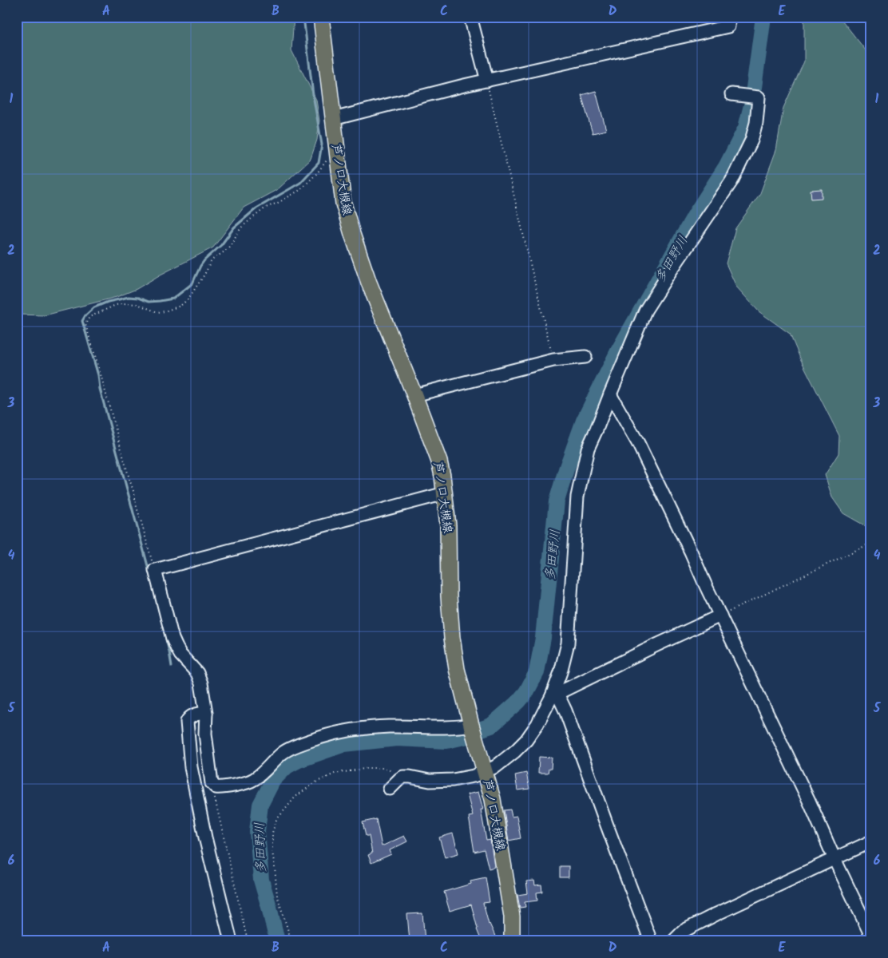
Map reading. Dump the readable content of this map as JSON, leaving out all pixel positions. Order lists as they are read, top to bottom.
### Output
{
  "streets": {
    "main road": ["芦ノ口大槻線"]
  },
  "water": ["多田野川"],
  "grid": {
    "columns": [
      "A",
      "B",
      "C",
      "D",
      "E"
    ],
    "rows": [
      "1",
      "2",
      "3",
      "4",
      "5",
      "6"
    ]
  }
}
